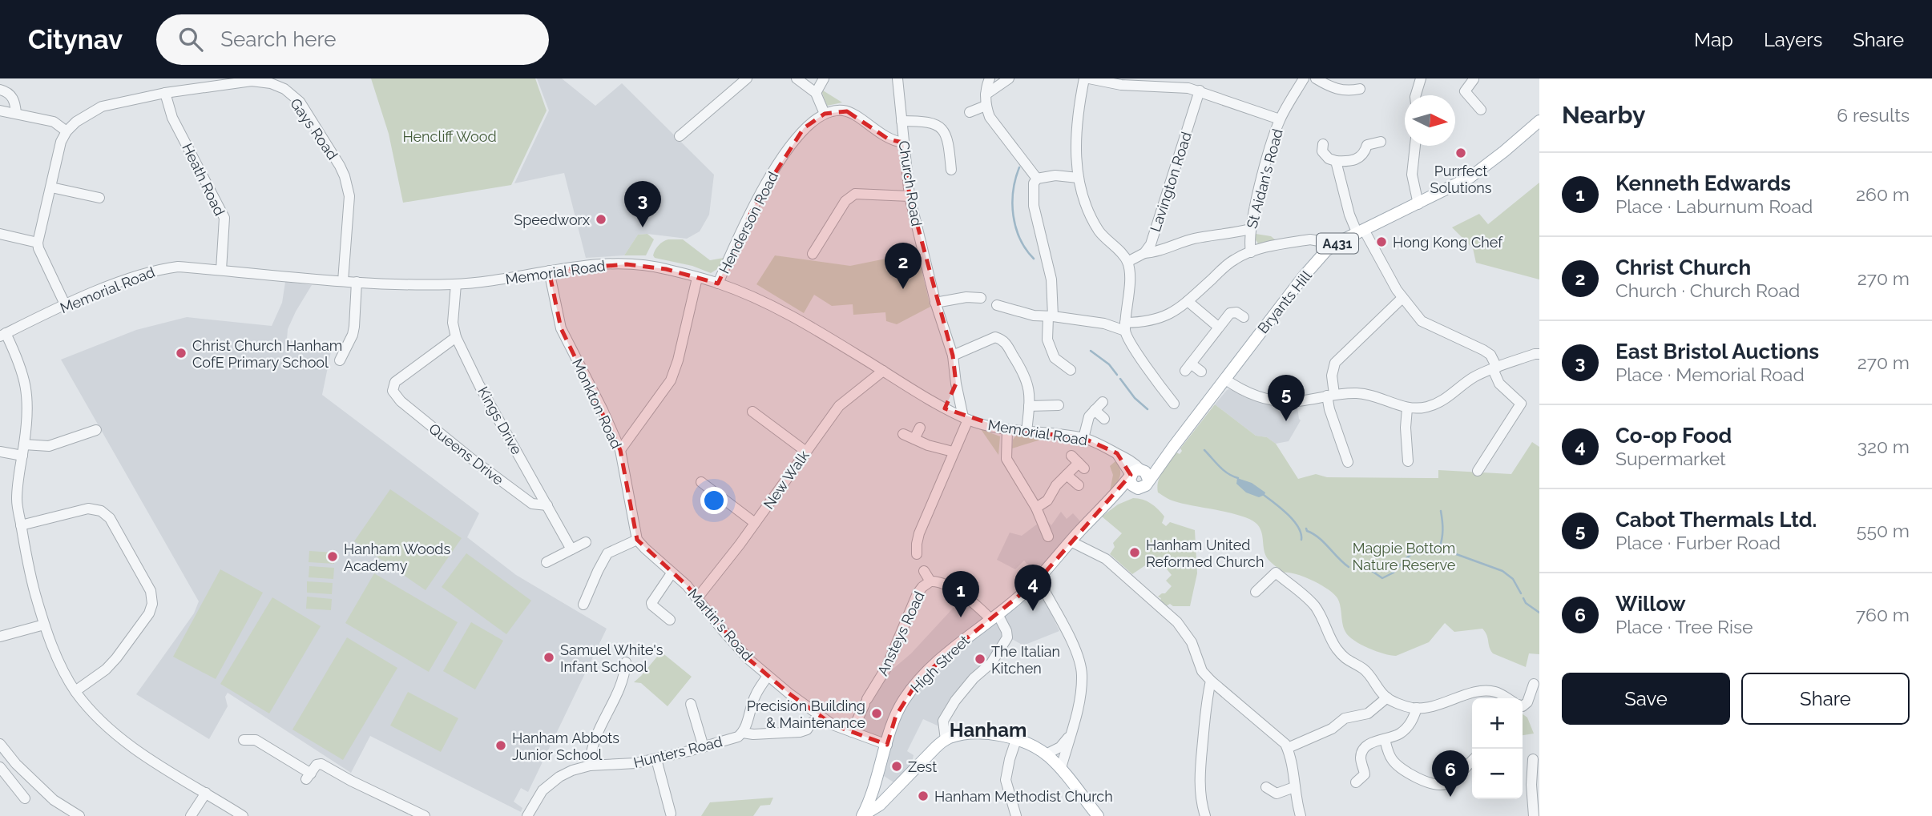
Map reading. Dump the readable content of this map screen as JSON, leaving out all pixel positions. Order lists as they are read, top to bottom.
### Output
{
  "streets": {
    "main road": ["A431", "Bryants Hill", "High Street"],
    "street": [
      "Gays Road",
      "St Aidan's Road",
      "Heath Road",
      "Lavington Road",
      "Church Road",
      "Henderson Road",
      "Memorial Road",
      "Monkton Road",
      "Kings Drive",
      "Queens Drive",
      "New Walk",
      "Martin's Road",
      "Ansteys Road",
      "Hunters Road"
    ]
  },
  "crossings": [
    ["Gays Road", "Heath Road"],
    ["Gays Road", "Memorial Road"],
    ["Heath Road", "Memorial Road"],
    ["Church Road", "Memorial Road"],
    ["Henderson Road", "Memorial Road"],
    ["Memorial Road", "Bryants Hill"],
    ["Memorial Road", "Monkton Road"],
    ["Memorial Road", "Kings Drive"],
    ["Memorial Road", "New Walk"],
    ["Memorial Road", "High Street"],
    ["Bryants Hill", "High Street"],
    ["Monkton Road", "Martin's Road"],
    ["Kings Drive", "Queens Drive"],
    ["New Walk", "Martin's Road"],
    ["Martin's Road", "Ansteys Road"],
    ["Martin's Road", "High Street"]
  ],
  "districts": ["Hanham"],
  "parks": ["Hencliff Wood", "Magpie Bottom Nature Reserve"],
  "places": [
    "Purrfect Solutions",
    "Speedworx",
    "Hong Kong Chef",
    "Christ Church Hanham CofE Primary School",
    "Hanham United Reformed Church",
    "Hanham Woods Academy",
    "Samuel White's Infant School",
    "The Italian Kitchen",
    "Precision Building & Maintenance",
    "Hanham Abbots Junior School",
    "Zest",
    "Hanham Methodist Church"
  ],
  "north": "right",
  "page": {
    "header": "Citynav",
    "search": "Search here",
    "nav": ["Map", "Layers", "Share"],
    "heading": ["Nearby", "6 results"],
    "list": [
      {
        "mark": "1",
        "name": "Kenneth Edwards",
        "note": "Place · Laburnum Road",
        "value": "260 m"
      },
      {
        "mark": "2",
        "name": "Christ Church",
        "note": "Church · Church Road",
        "value": "270 m"
      },
      {
        "mark": "3",
        "name": "East Bristol Auctions",
        "note": "Place · Memorial Road",
        "value": "270 m"
      },
      {
        "mark": "4",
        "name": "Co-op Food",
        "note": "Supermarket",
        "value": "320 m"
      },
      {
        "mark": "5",
        "name": "Cabot Thermals Ltd.",
        "note": "Place · Furber Road",
        "value": "550 m"
      },
      {
        "mark": "6",
        "name": "Willow",
        "note": "Place · Tree Rise",
        "value": "760 m"
      }
    ],
    "pins": [
      "3",
      "2",
      "5",
      "4",
      "1",
      "6"
    ],
    "buttons": ["Save", "Share"],
    "map_buttons": ["+", "−"]
  }
}
